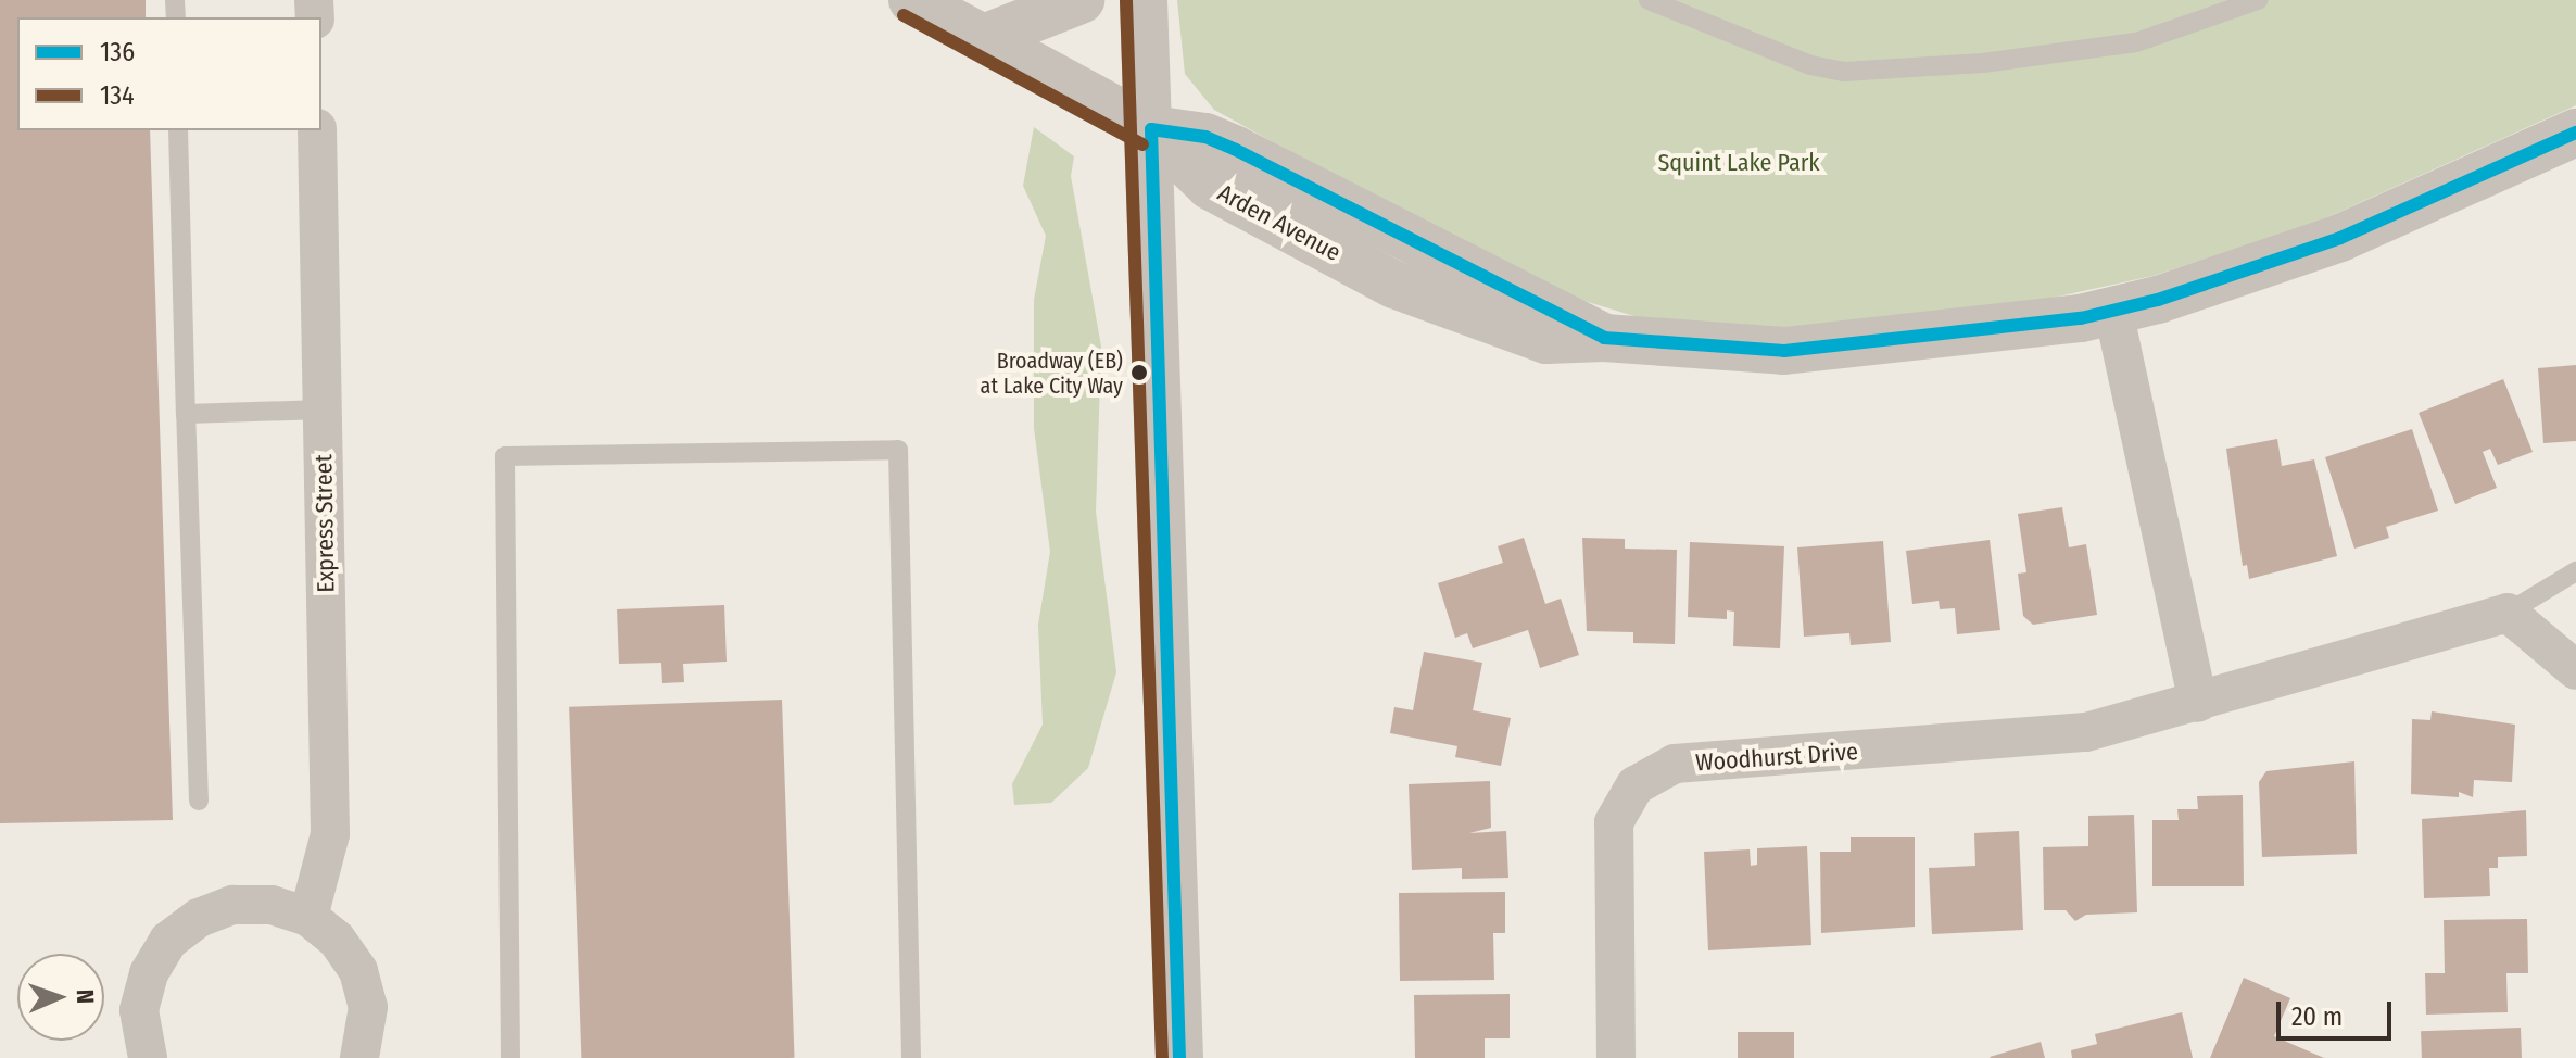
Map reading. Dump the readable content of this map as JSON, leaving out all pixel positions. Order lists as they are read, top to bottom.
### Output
{
  "streets": {
    "street": ["Arden Avenue", "Express Street", "Woodhurst Drive"]
  },
  "parks": ["Squint Lake Park"],
  "places": ["Broadway (EB) at Lake City Way"],
  "lines": ["transit line 134", "transit line 136"],
  "legend": ["136", "134"],
  "scale_bar": "20 m",
  "north": "right"
}
